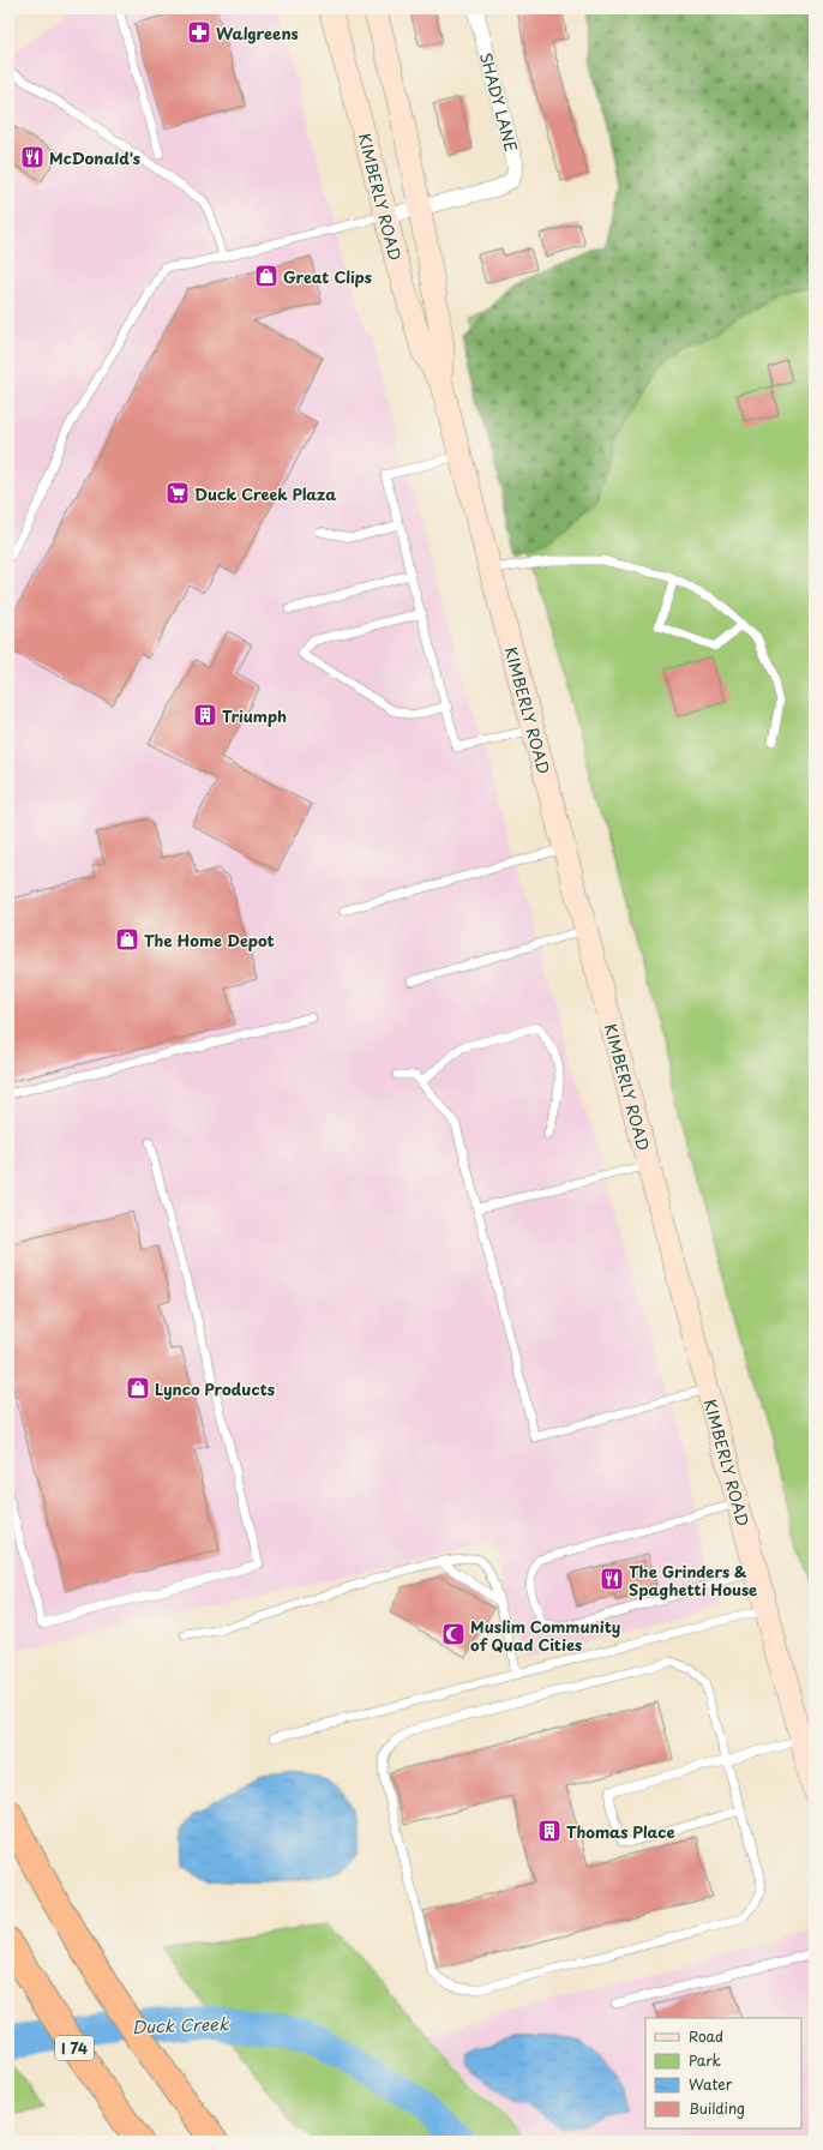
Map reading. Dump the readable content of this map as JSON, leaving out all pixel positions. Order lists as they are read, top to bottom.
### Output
{
  "streets": {
    "highway": ["I 74"],
    "main road": ["KIMBERLY ROAD"],
    "street": ["SHADY LANE"]
  },
  "crossings": [
    ["SHADY LANE", "KIMBERLY ROAD"]
  ],
  "water": ["Duck Creek"],
  "places": {
    "pharmacy": ["Walgreens"],
    "restaurant": ["McDonald's", "The Grinders & Spaghetti House"],
    "shop": ["Great Clips", "The Home Depot", "Lynco Products"],
    "supermarket": ["Duck Creek Plaza"],
    "building": ["Triumph", "Thomas Place"],
    "mosque": ["Muslim Community of Quad Cities"]
  },
  "legend": [
    "Road",
    "Park",
    "Water",
    "Building"
  ]
}
